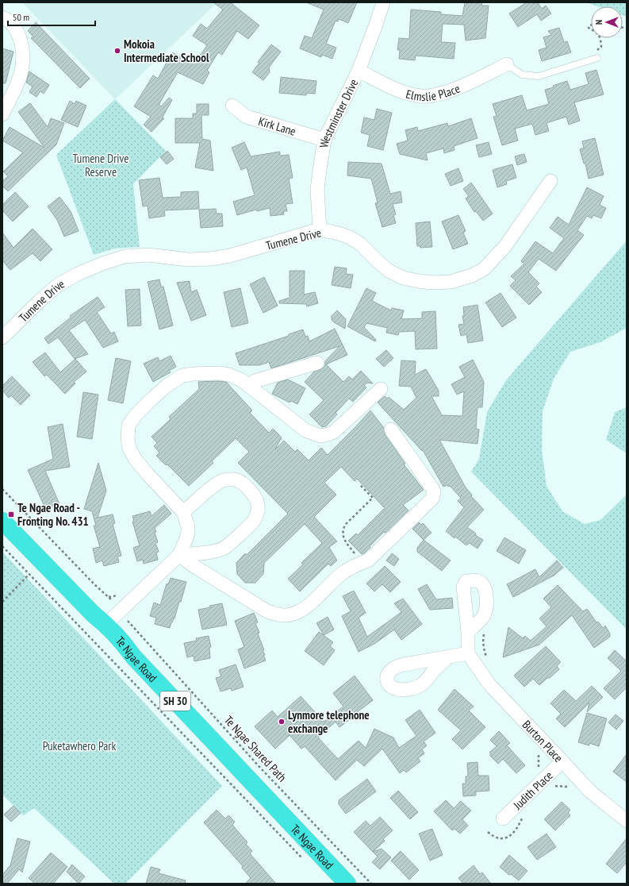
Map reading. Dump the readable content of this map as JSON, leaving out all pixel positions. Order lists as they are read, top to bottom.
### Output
{
  "streets": {
    "highway": ["Te Ngae Road", "SH 30"],
    "street": [
      "Elmslie Place",
      "Westminster Drive",
      "Kirk Lane",
      "Tumene Drive",
      "Burton Place",
      "Judith Place"
    ],
    "path": ["Te Ngae Shared Path"]
  },
  "crossings": [
    ["Elmslie Place", "Westminster Drive"],
    ["Westminster Drive", "Kirk Lane"],
    ["Westminster Drive", "Tumene Drive"],
    ["Burton Place", "Judith Place"]
  ],
  "parks": ["Tumene Drive Reserve", "Puketawhero Park"],
  "places": {
    "other": ["Mokoia Intermediate School", "Lynmore telephone exchange"],
    "transit": ["Te Ngae Road - Fronting No. 431"]
  },
  "scale_bar": "50 m",
  "north": "left"
}
